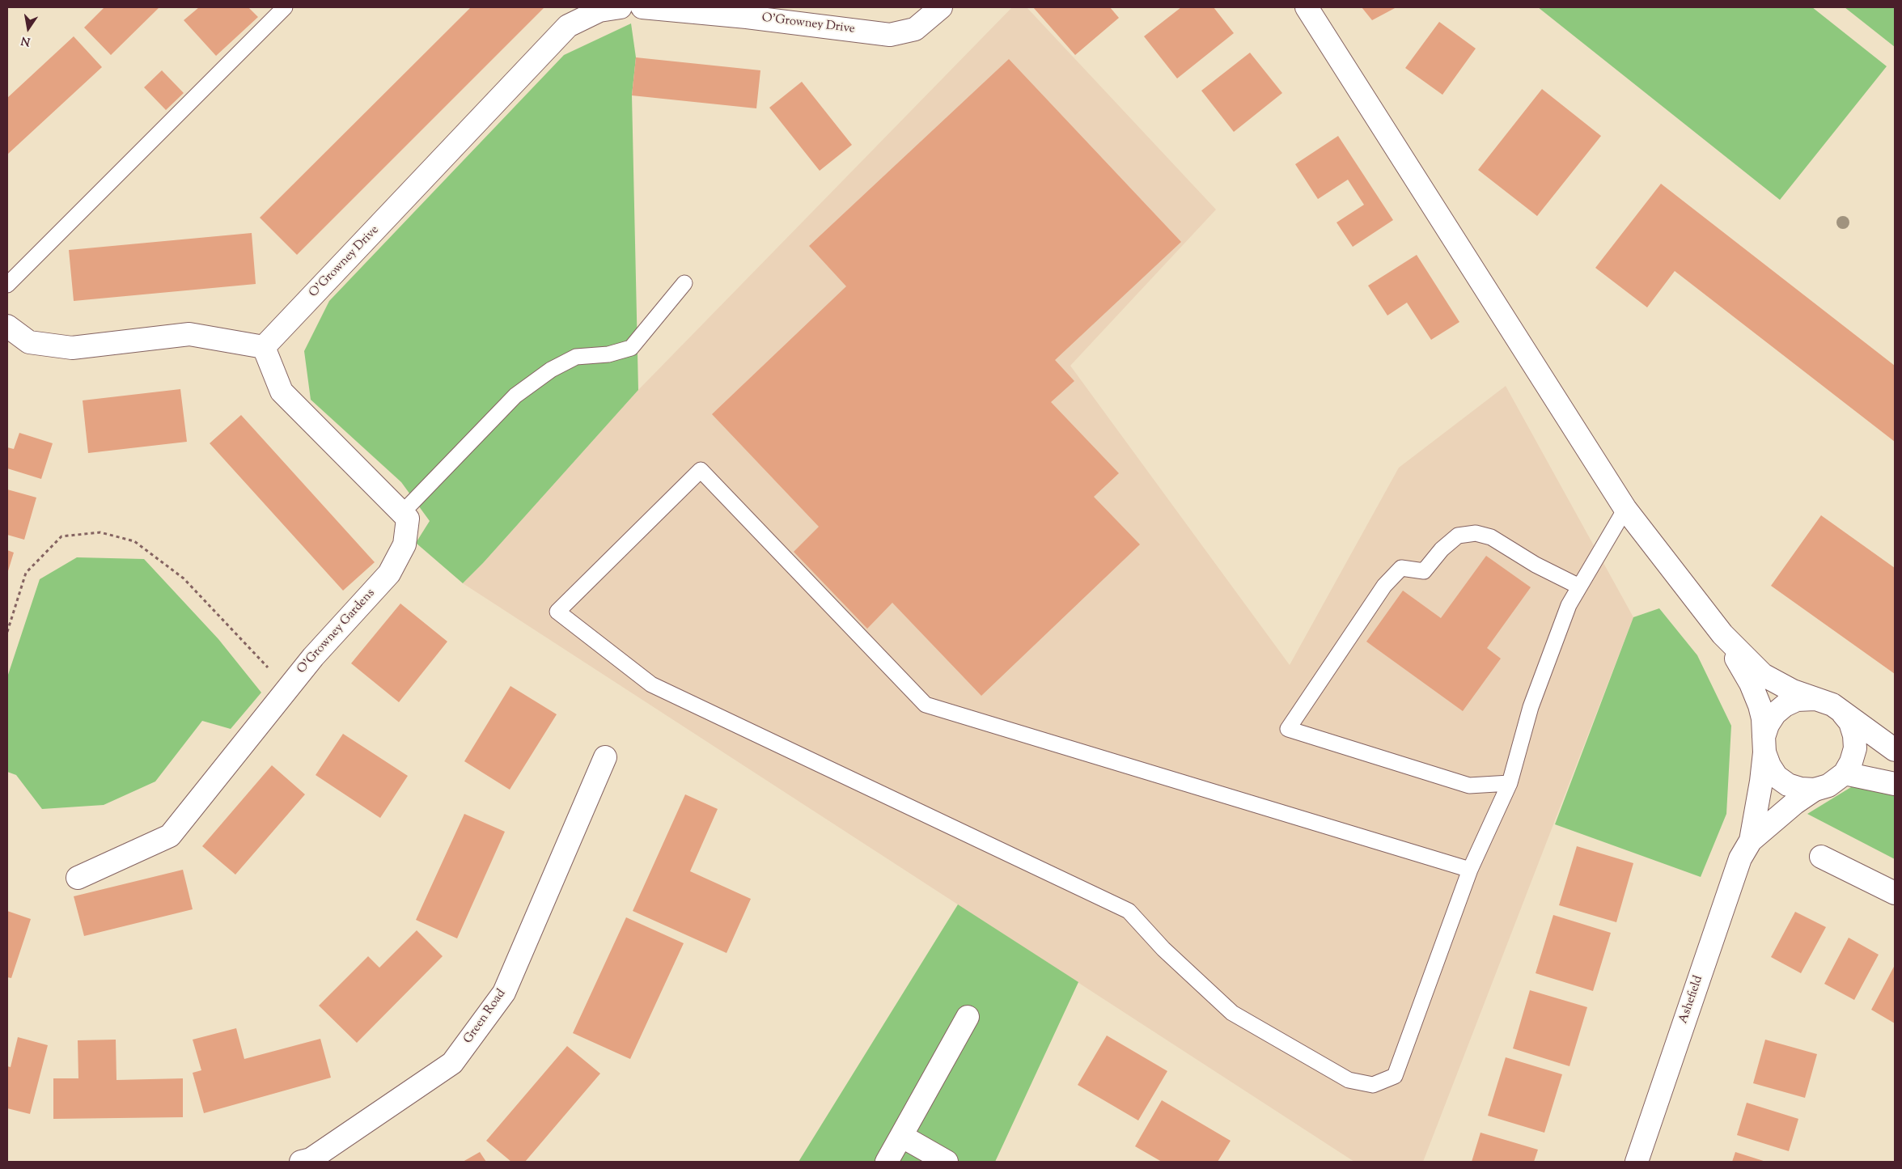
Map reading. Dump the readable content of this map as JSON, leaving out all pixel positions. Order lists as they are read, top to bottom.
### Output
{
  "streets": {
    "street": [
      "O'Growney Drive",
      "O'Growney Gardens",
      "Ashefield",
      "Green Road"
    ]
  },
  "north": "bottom"
}
